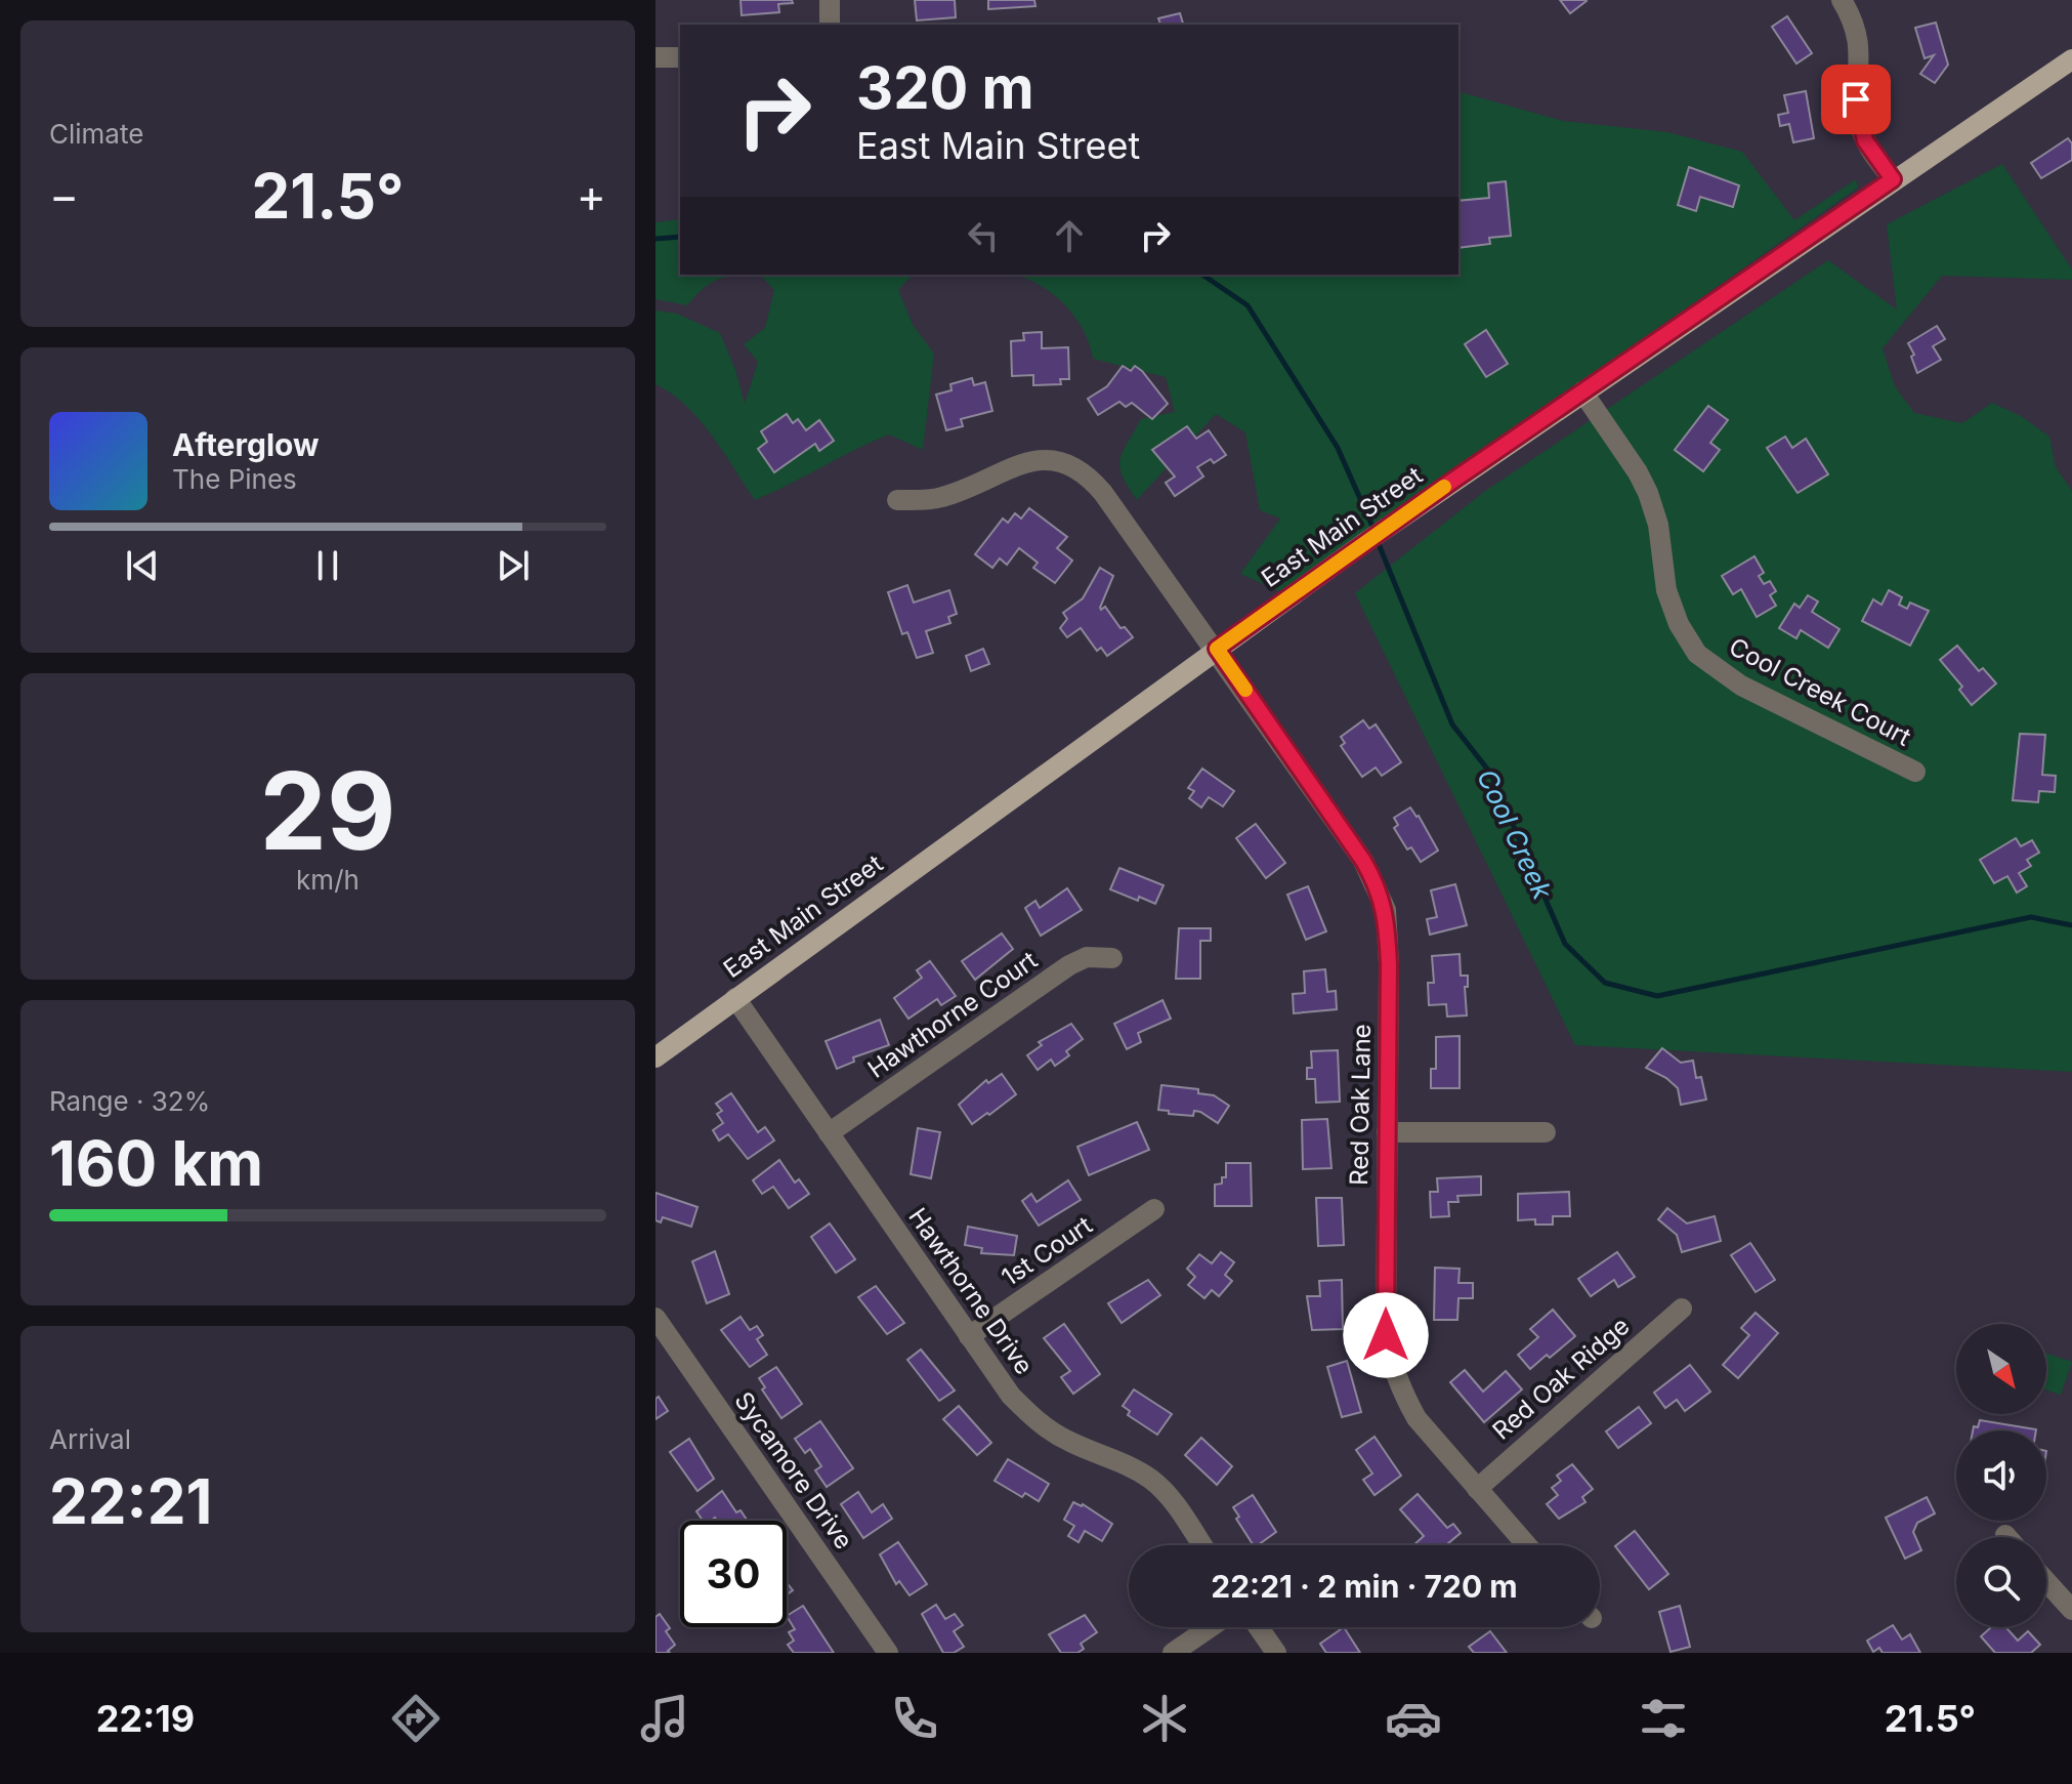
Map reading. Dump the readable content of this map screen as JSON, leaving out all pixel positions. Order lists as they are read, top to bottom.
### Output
{
  "streets": {
    "main road": ["East Main Street"],
    "street": [
      "Cool Creek Court",
      "Hawthorne Court",
      "Red Oak Lane",
      "1st Court",
      "Hawthorne Drive",
      "Red Oak Ridge",
      "Sycamore Drive"
    ]
  },
  "crossings": [
    ["East Main Street", "Cool Creek Court"],
    ["East Main Street", "Red Oak Lane"],
    ["East Main Street", "Hawthorne Drive"],
    ["Hawthorne Court", "Hawthorne Drive"],
    ["Red Oak Lane", "Red Oak Ridge"],
    ["1st Court", "Hawthorne Drive"]
  ],
  "water": ["Cool Creek"],
  "north": "bottom right",
  "page": {
    "tile": [
      "Climate",
      ["29", "km/h"],
      ["Range · 32%", "160 km"],
      ["Arrival", "22:21"]
    ],
    "turn": ["320 m", "East Main Street"],
    "heat": ["−", "21.5°", "+"],
    "song": ["Afterglow", "The Pines"],
    "limit": "30",
    "trip": "22:21 · 2 min · 720 m",
    "tabs": ["22:19", "21.5°"]
  }
}
